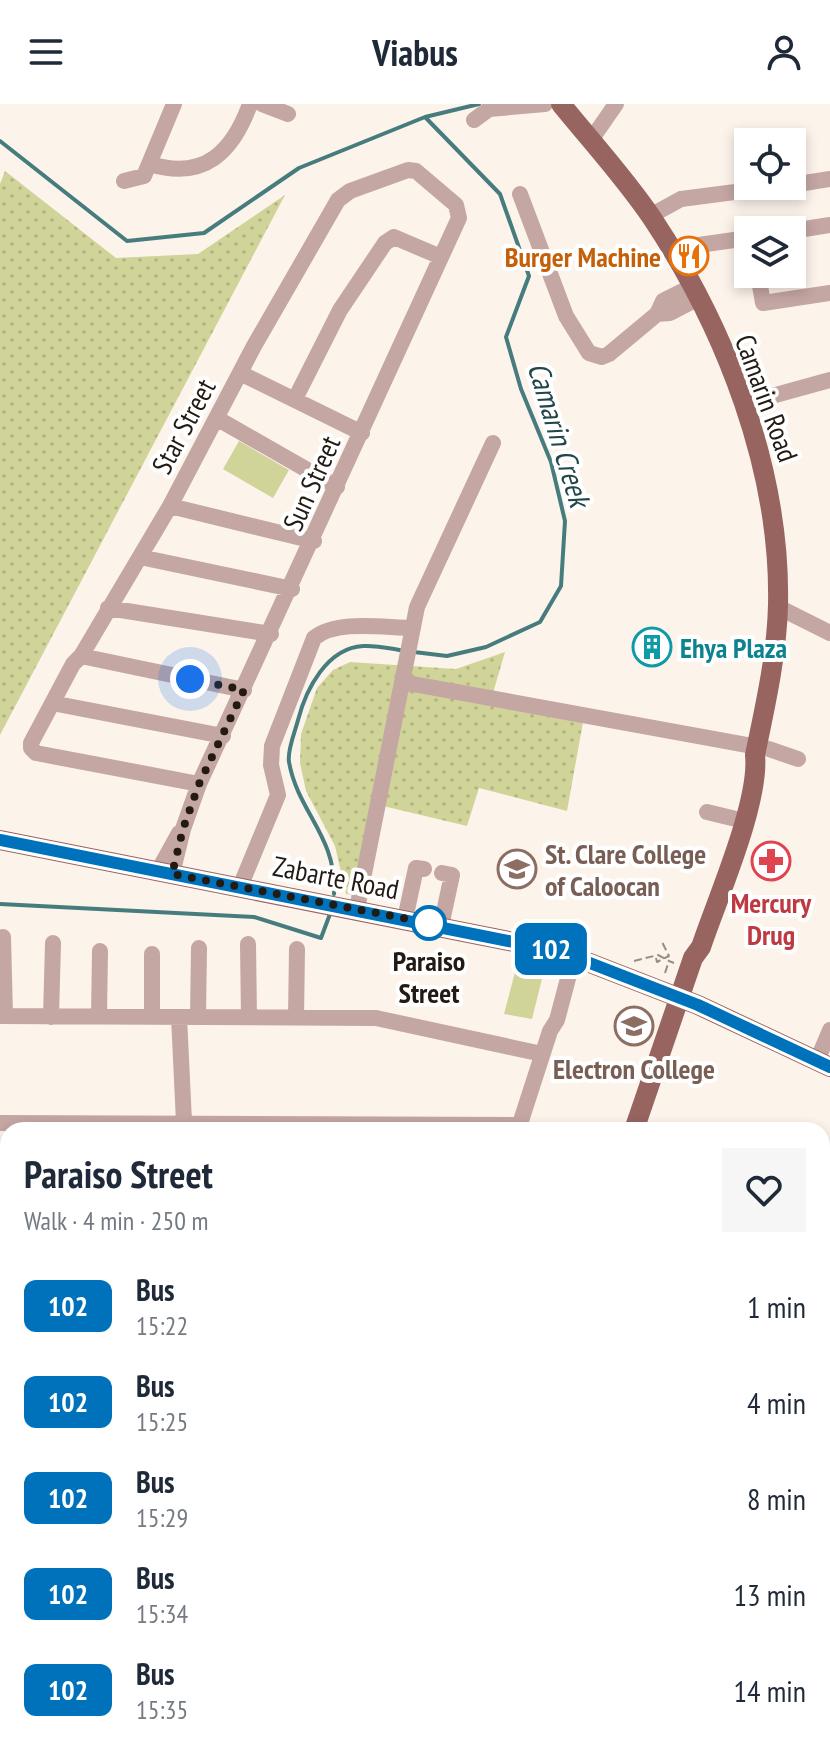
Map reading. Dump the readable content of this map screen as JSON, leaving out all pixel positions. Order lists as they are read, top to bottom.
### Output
{
  "streets": {
    "main road": ["Camarin Road", "Zabarte Road"],
    "street": ["Star Street", "Sun Street"]
  },
  "crossings": [
    ["Camarin Road", "Zabarte Road"],
    ["Star Street", "Sun Street"],
    ["Sun Street", "Zabarte Road"]
  ],
  "water": ["Camarin Creek"],
  "places": {
    "restaurant": ["Burger Machine"],
    "building": ["Ehya Plaza"],
    "pharmacy": ["Mercury Drug"],
    "school or university": ["St. Clare College of Caloocan", "Electron College"],
    "other": ["Paraiso Street"]
  },
  "lines": ["bus line 102"],
  "page": {
    "header": "Viabus",
    "on_map": "102",
    "heading": ["Paraiso Street", "Walk · 4 min · 250 m"],
    "list": [
      {
        "mark": "102",
        "name": "Bus",
        "note": "15:22",
        "value": "1 min"
      },
      {
        "mark": "102",
        "name": "Bus",
        "note": "15:25",
        "value": "4 min"
      },
      {
        "mark": "102",
        "name": "Bus",
        "note": "15:29",
        "value": "8 min"
      },
      {
        "mark": "102",
        "name": "Bus",
        "note": "15:34",
        "value": "13 min"
      },
      {
        "mark": "102",
        "name": "Bus",
        "note": "15:35",
        "value": "14 min"
      }
    ]
  }
}
